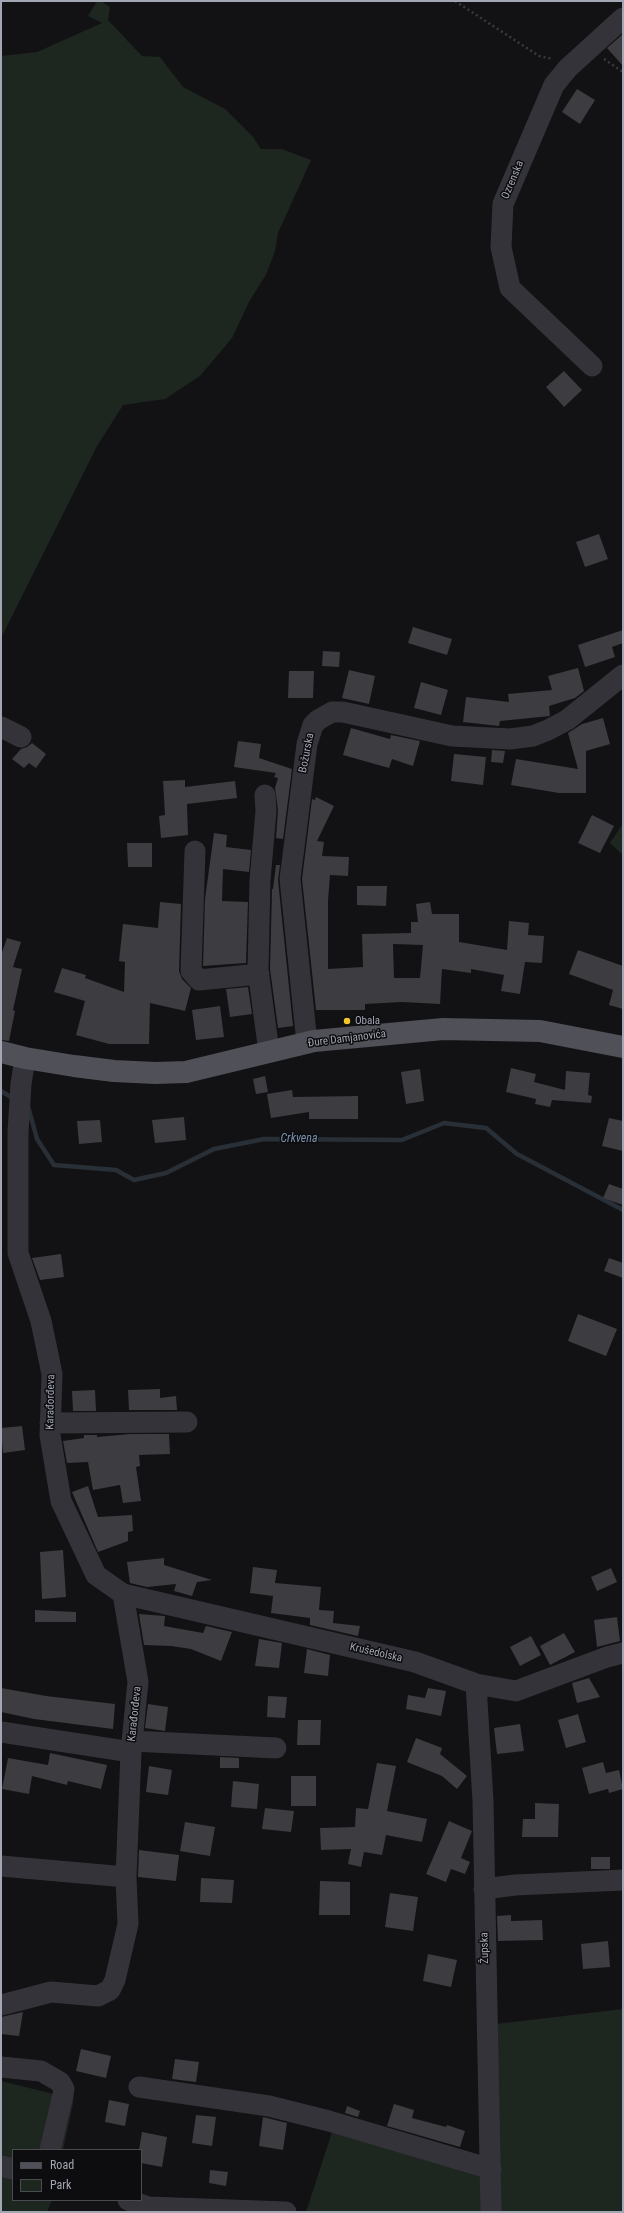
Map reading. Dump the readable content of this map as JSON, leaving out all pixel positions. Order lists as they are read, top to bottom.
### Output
{
  "streets": {
    "main road": ["Đure Damjanovića"],
    "street": [
      "Ozrenska",
      "Božurska",
      "Karađorđeva",
      "Krušedolska",
      "Župska"
    ]
  },
  "crossings": [
    ["Božurska", "Đure Damjanovića"],
    ["Đure Damjanovića", "Karađorđeva"],
    ["Karađorđeva", "Krušedolska"],
    ["Krušedolska", "Župska"]
  ],
  "water": ["Crkvena"],
  "places": ["Obala"],
  "legend": ["Road", "Park"]
}
